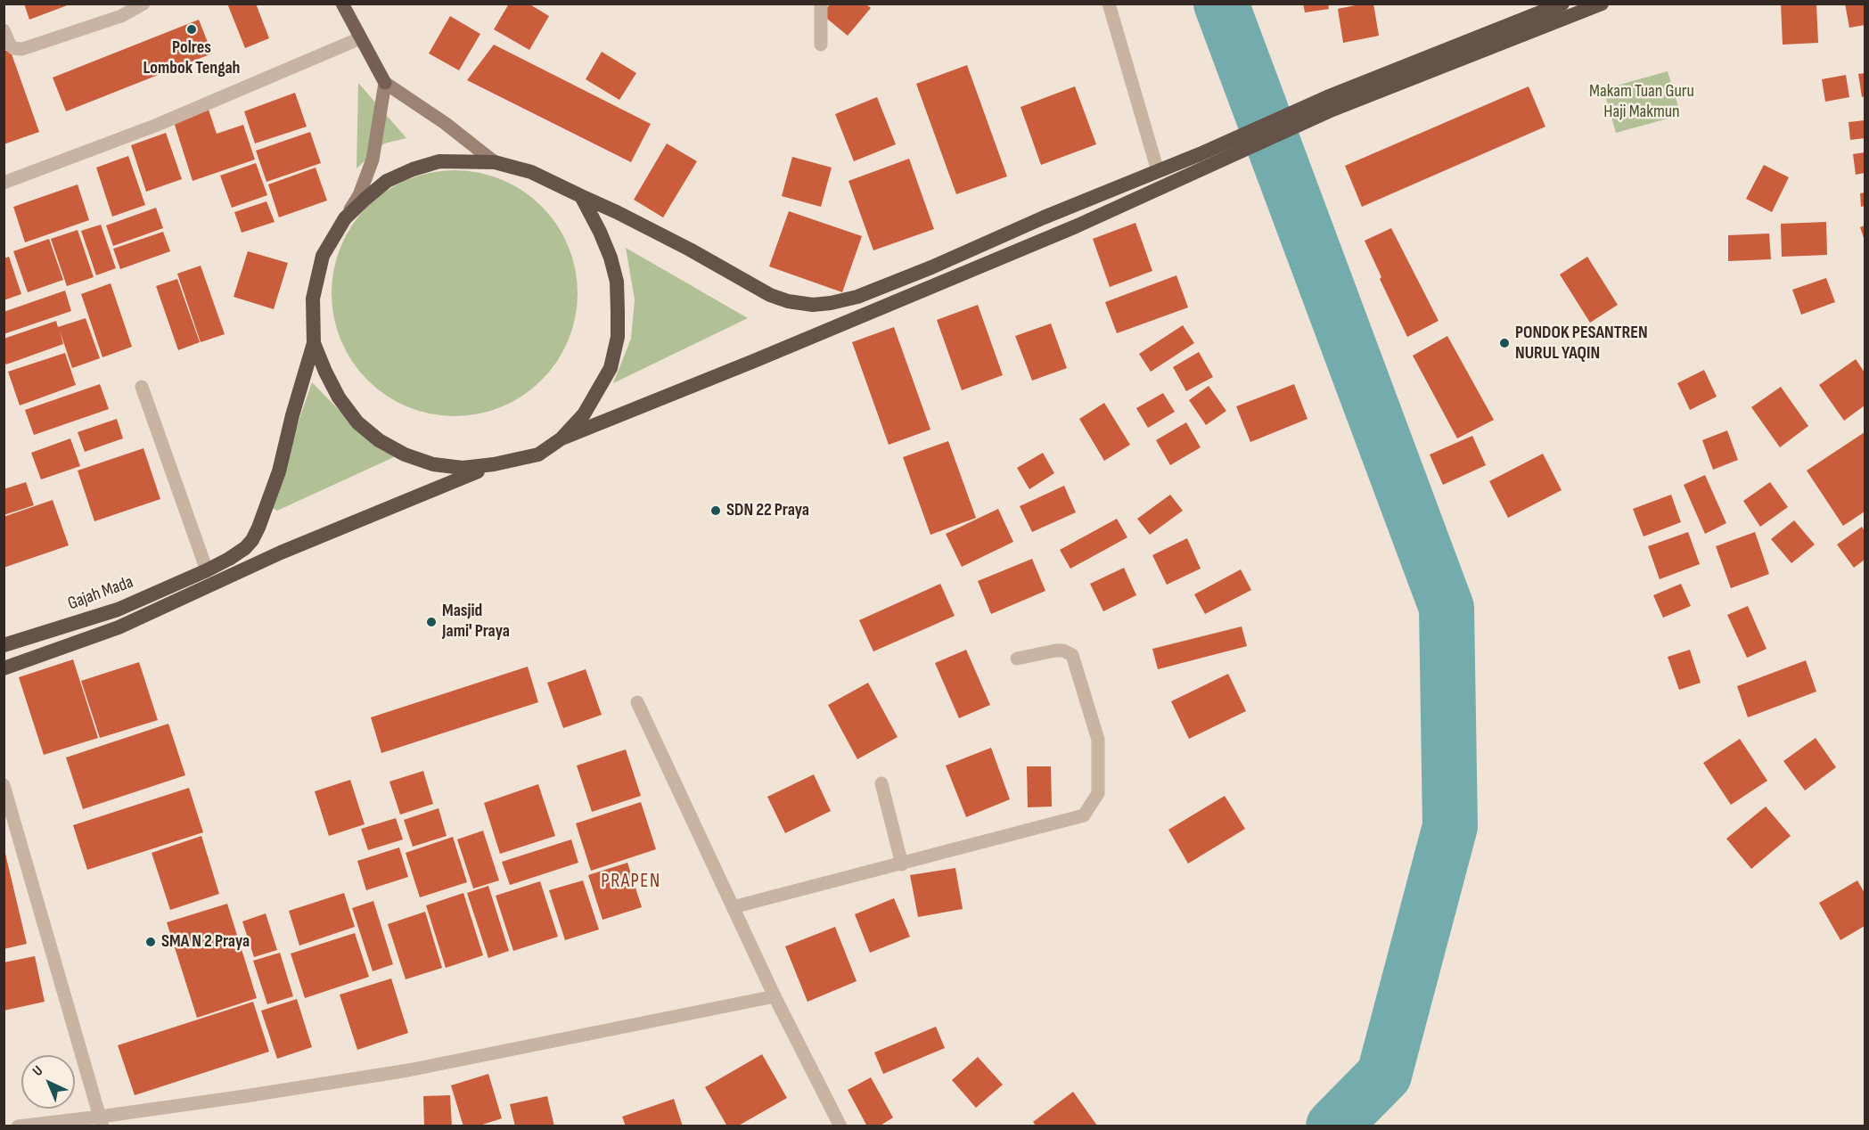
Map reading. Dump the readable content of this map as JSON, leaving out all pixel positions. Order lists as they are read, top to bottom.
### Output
{
  "streets": {
    "highway": ["Gajah Mada"]
  },
  "districts": ["PRAPEN"],
  "parks": ["Makam Tuan Guru Haji Makmun"],
  "places": [
    "Polres Lombok Tengah",
    "PONDOK PESANTREN NURUL YAQIN",
    "SDN 22 Praya",
    "Masjid Jami' Praya",
    "SMA N 2 Praya"
  ],
  "north": "top left"
}
